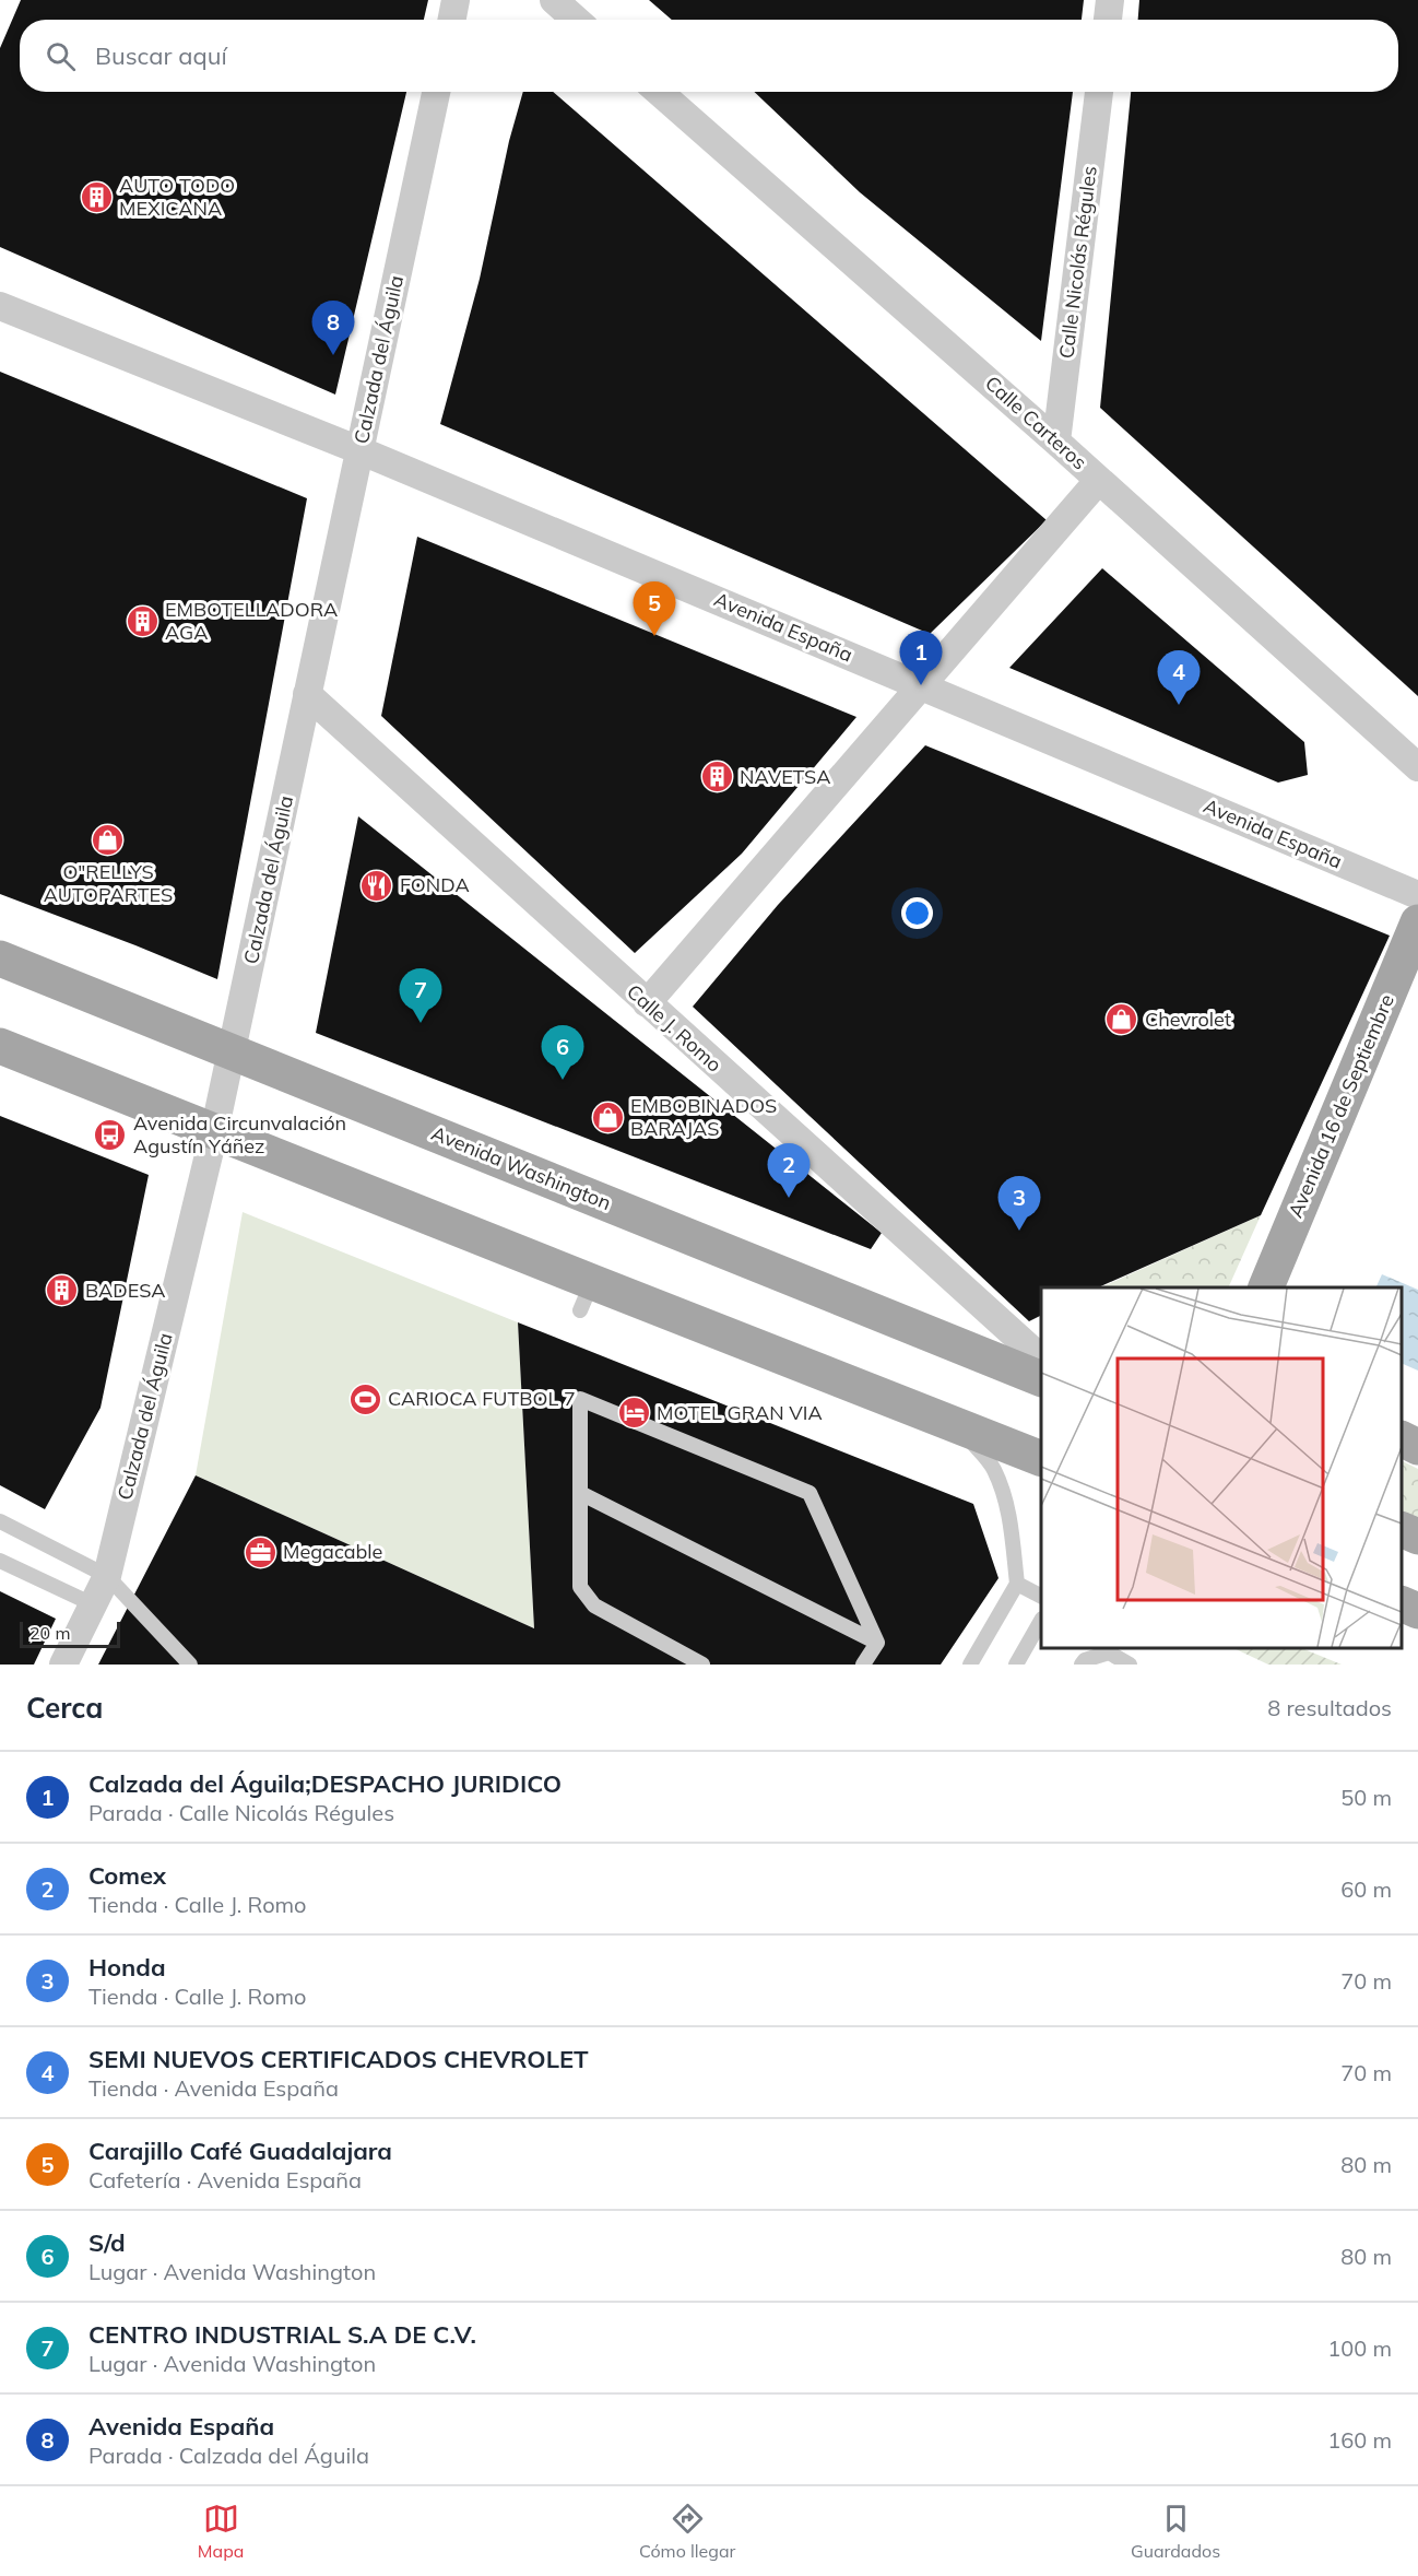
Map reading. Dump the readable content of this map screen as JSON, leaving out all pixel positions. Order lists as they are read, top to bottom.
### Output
{
  "streets": {
    "main road": ["Avenida 16 de Septiembre", "Avenida Washington"],
    "street": [
      "Calle Nicolás Régules",
      "Calzada del Águila",
      "Calle Carteros",
      "Avenida España",
      "Calle J. Romo"
    ]
  },
  "crossings": [
    ["Calle Nicolás Régules", "Calle Carteros"],
    ["Calzada del Águila", "Avenida España"],
    ["Calzada del Águila", "Calle J. Romo"],
    ["Calzada del Águila", "Avenida Washington"]
  ],
  "places": {
    "building": [
      "AUTO TODO MEXICANA",
      "EMBOTELLADORA AGA",
      "NAVETSA",
      "BADESA"
    ],
    "shop": ["O\"RELLYS AUTOPARTES", "Chevrolet", "EMBOBINADOS BARAJAS"],
    "restaurant": ["FONDA"],
    "bus stop": ["Avenida Circunvalación Agustín Yáñez"],
    "sports": ["CARIOCA FUTBOL 7"],
    "hotel": ["MOTEL GRAN VIA"],
    "office": ["Megacable"]
  },
  "scale_bar": "20 m",
  "page": {
    "search": "Buscar aquí",
    "pins": [
      "8",
      "5",
      "1",
      "4",
      "7",
      "6",
      "2",
      "3"
    ],
    "scale": "20 m",
    "heading": ["Cerca", "8 resultados"],
    "list": [
      {
        "mark": "1",
        "name": "Calzada del Águila;DESPACHO JURIDICO",
        "note": "Parada · Calle Nicolás Régules",
        "value": "50 m"
      },
      {
        "mark": "2",
        "name": "Comex",
        "note": "Tienda · Calle J. Romo",
        "value": "60 m"
      },
      {
        "mark": "3",
        "name": "Honda",
        "note": "Tienda · Calle J. Romo",
        "value": "70 m"
      },
      {
        "mark": "4",
        "name": "SEMI NUEVOS CERTIFICADOS CHEVROLET",
        "note": "Tienda · Avenida España",
        "value": "70 m"
      },
      {
        "mark": "5",
        "name": "Carajillo Café Guadalajara",
        "note": "Cafetería · Avenida España",
        "value": "80 m"
      },
      {
        "mark": "6",
        "name": "S/d",
        "note": "Lugar · Avenida Washington",
        "value": "80 m"
      },
      {
        "mark": "7",
        "name": "CENTRO INDUSTRIAL S.A DE C.V.",
        "note": "Lugar · Avenida Washington",
        "value": "100 m"
      },
      {
        "mark": "8",
        "name": "Avenida España",
        "note": "Parada · Calzada del Águila",
        "value": "160 m"
      }
    ],
    "nav": ["Mapa", "Cómo llegar", "Guardados"]
  }
}
